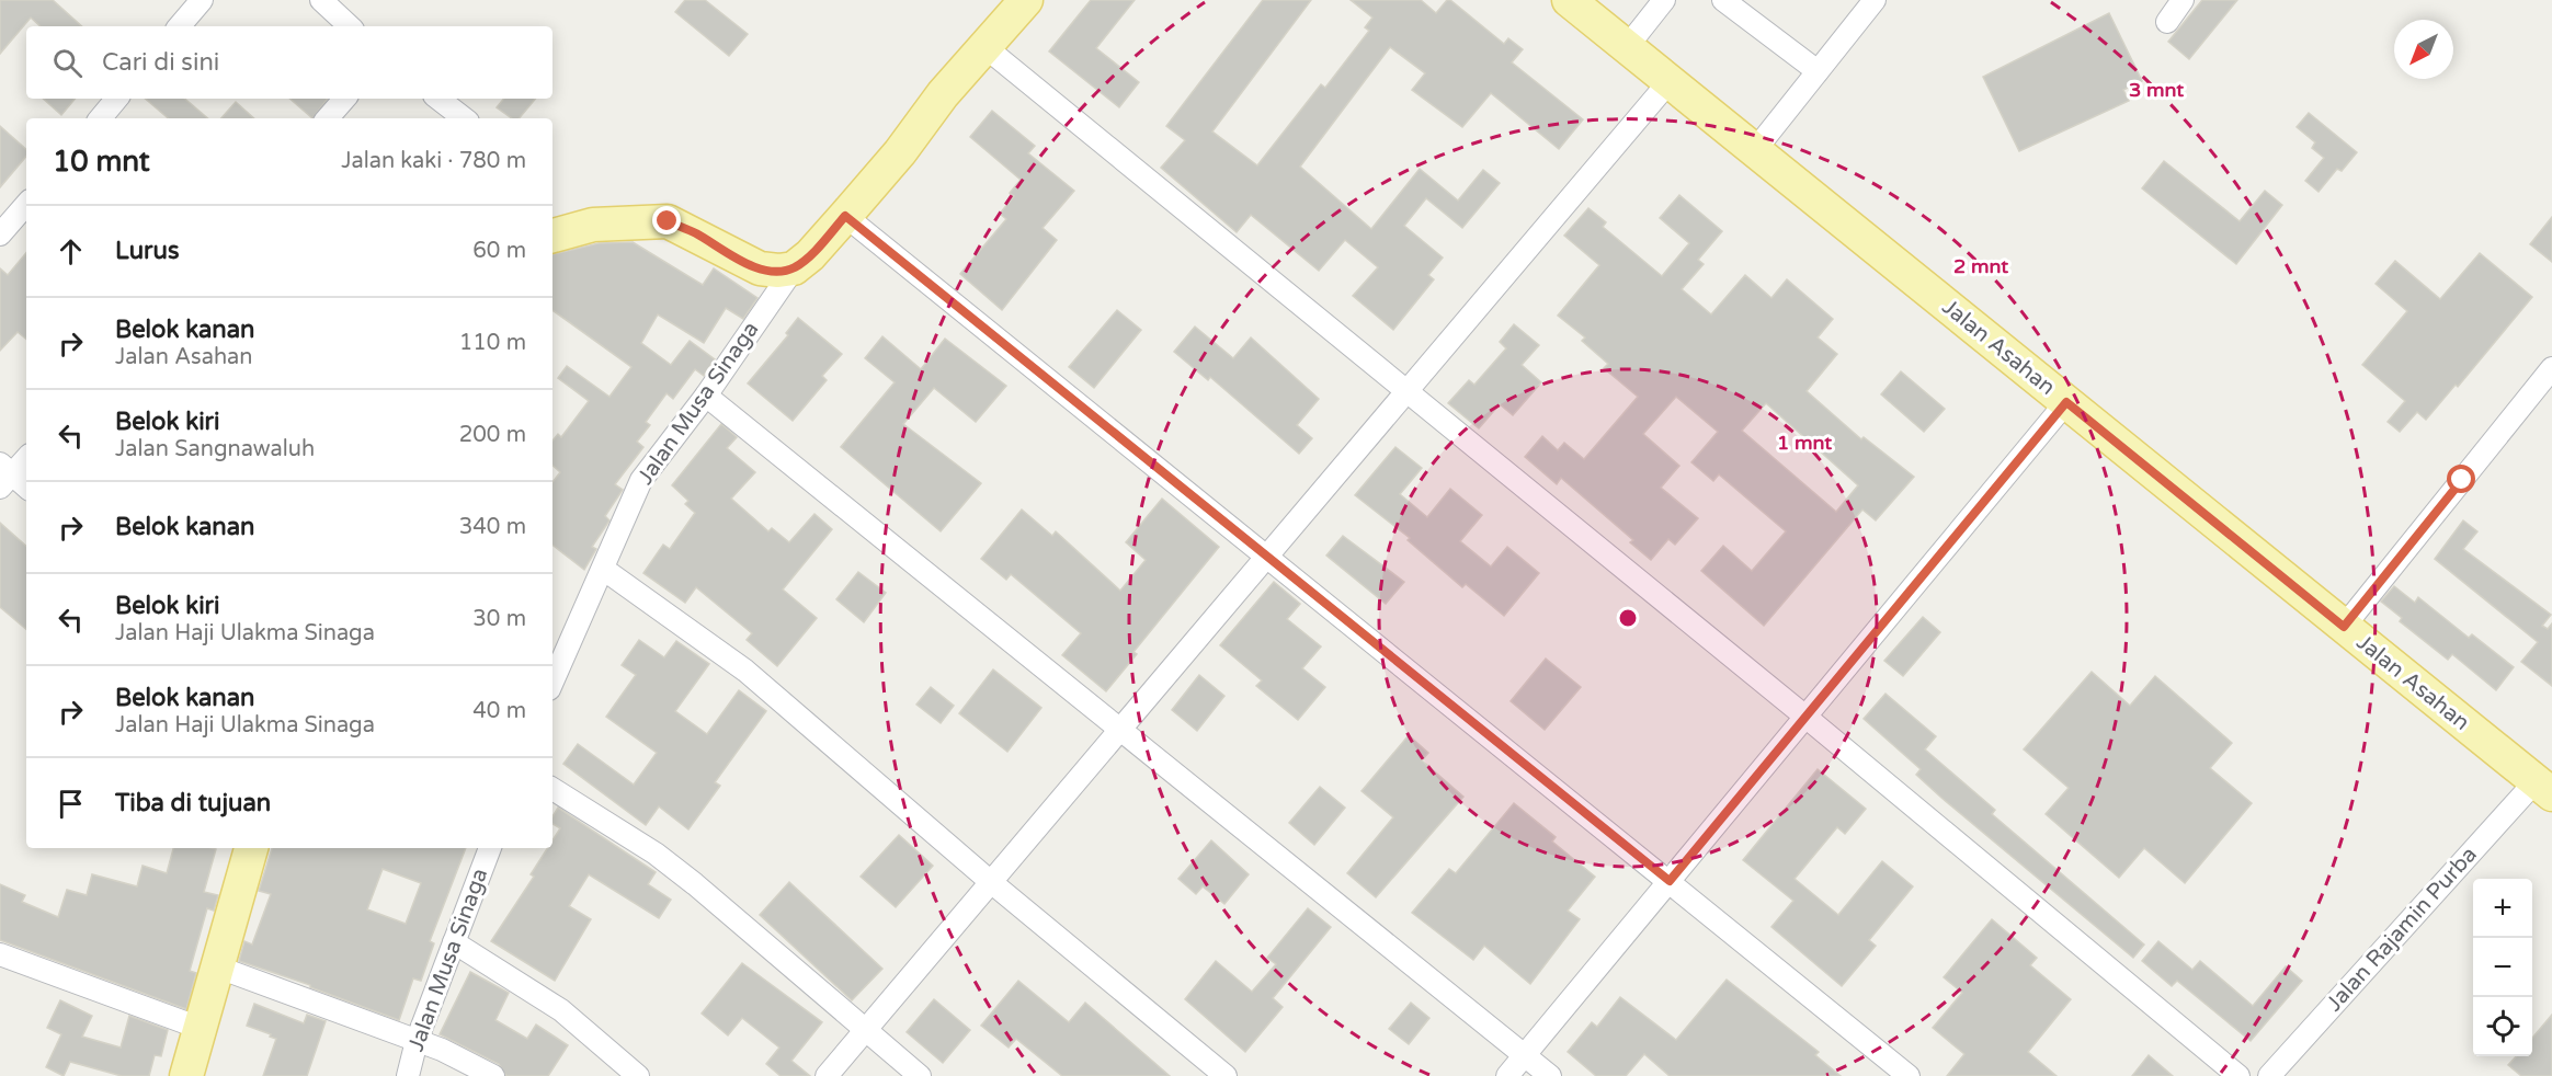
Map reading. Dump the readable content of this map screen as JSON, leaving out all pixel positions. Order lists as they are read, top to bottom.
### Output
{
  "streets": {
    "main road": ["Jalan Asahan"],
    "street": ["Jalan Musa Sinaga", "Jalan Rajamin Purba"]
  },
  "crossings": [
    ["Jalan Asahan", "Jalan Rajamin Purba"]
  ],
  "north": "bottom left",
  "page": {
    "search": "Cari di sini",
    "heading": ["10 mnt", "Jalan kaki · 780 m"],
    "list": [
      ["Lurus", "60 m"],
      ["Belok kanan", "Jalan Asahan", "110 m"],
      ["Belok kiri", "Jalan Sangnawaluh", "200 m"],
      ["Belok kanan", "340 m"],
      ["Belok kiri", "Jalan Haji Ulakma Sinaga", "30 m"],
      ["Belok kanan", "Jalan Haji Ulakma Sinaga", "40 m"],
      "Tiba di tujuan"
    ],
    "map_buttons": ["+", "−"]
  },
  "rings": ["3 mnt", "2 mnt", "1 mnt"]
}
